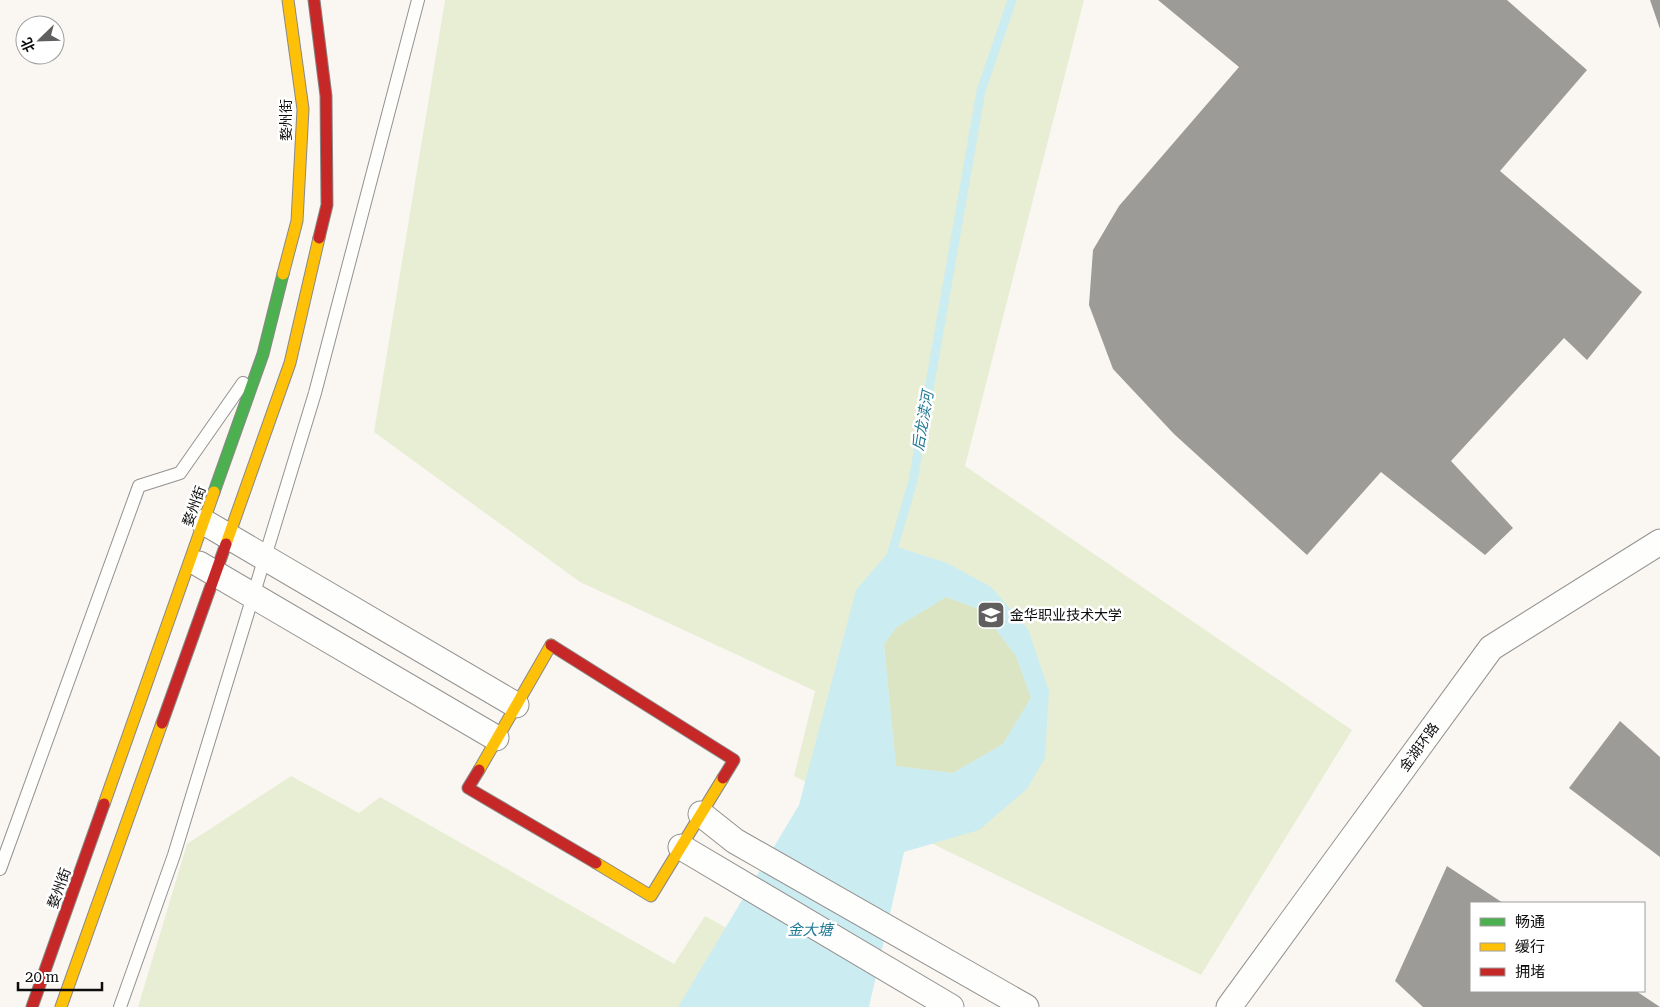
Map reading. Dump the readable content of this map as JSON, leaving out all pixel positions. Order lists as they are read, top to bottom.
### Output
{
  "streets": {
    "main road": ["婺州街"],
    "street": ["金湖环路"]
  },
  "water": ["后龙渎河", "金大塘"],
  "places": {
    "school or university": ["金华职业技术大学"]
  },
  "legend": ["畅通", "缓行", "拥堵"],
  "scale_bar": "20 m",
  "north": "bottom left"
}
